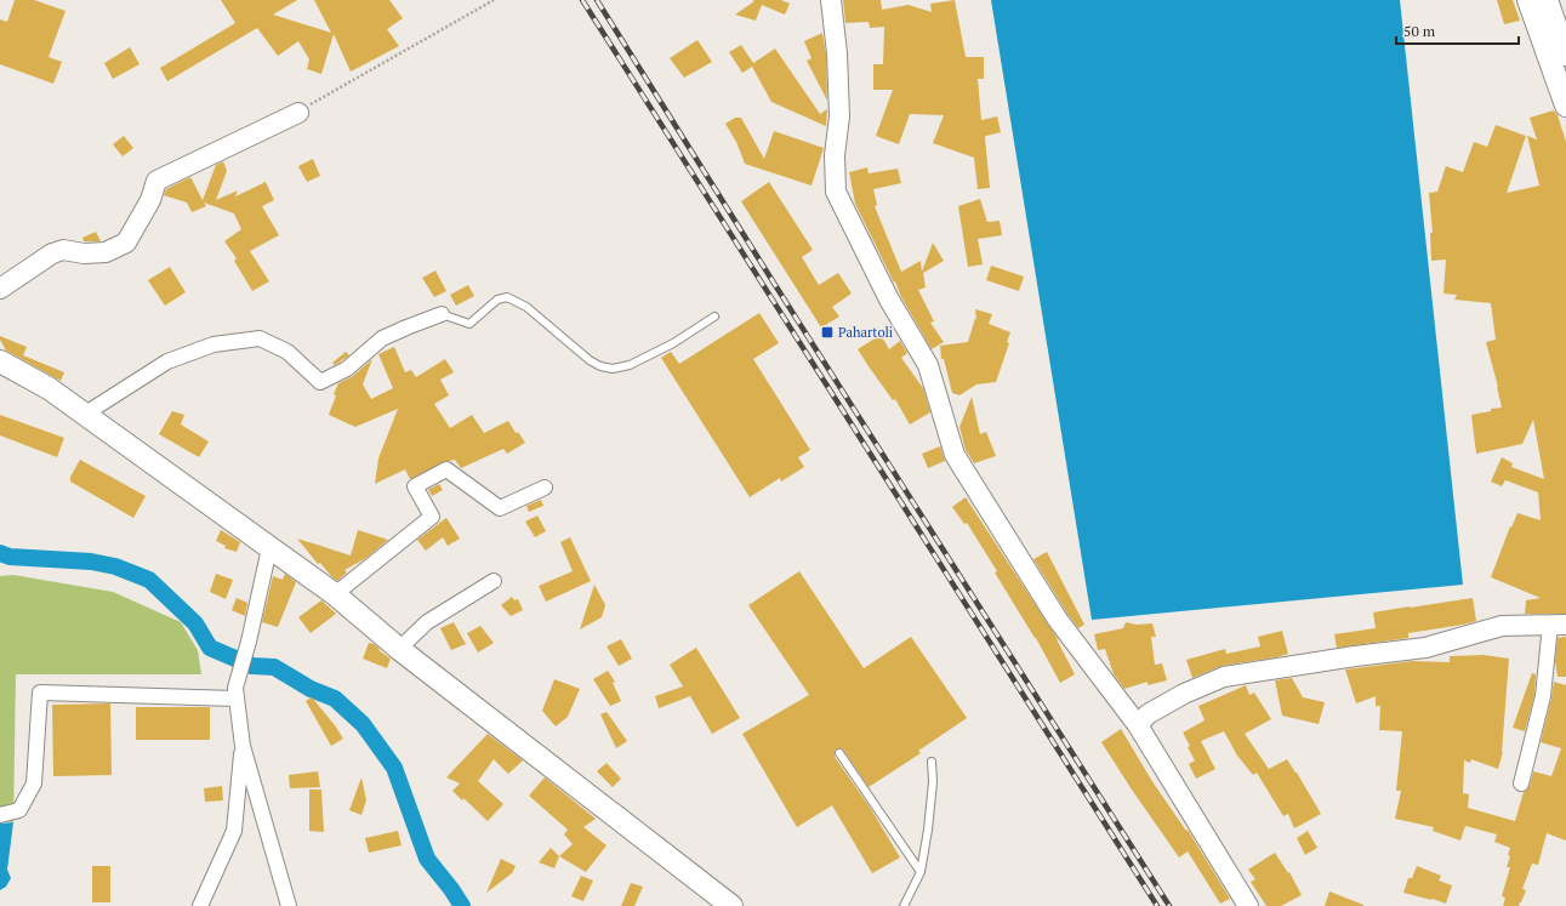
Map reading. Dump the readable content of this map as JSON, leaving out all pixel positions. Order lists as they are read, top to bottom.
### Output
{
  "places": {
    "transit": ["Pahartoli"]
  },
  "scale_bar": "50 m"
}
